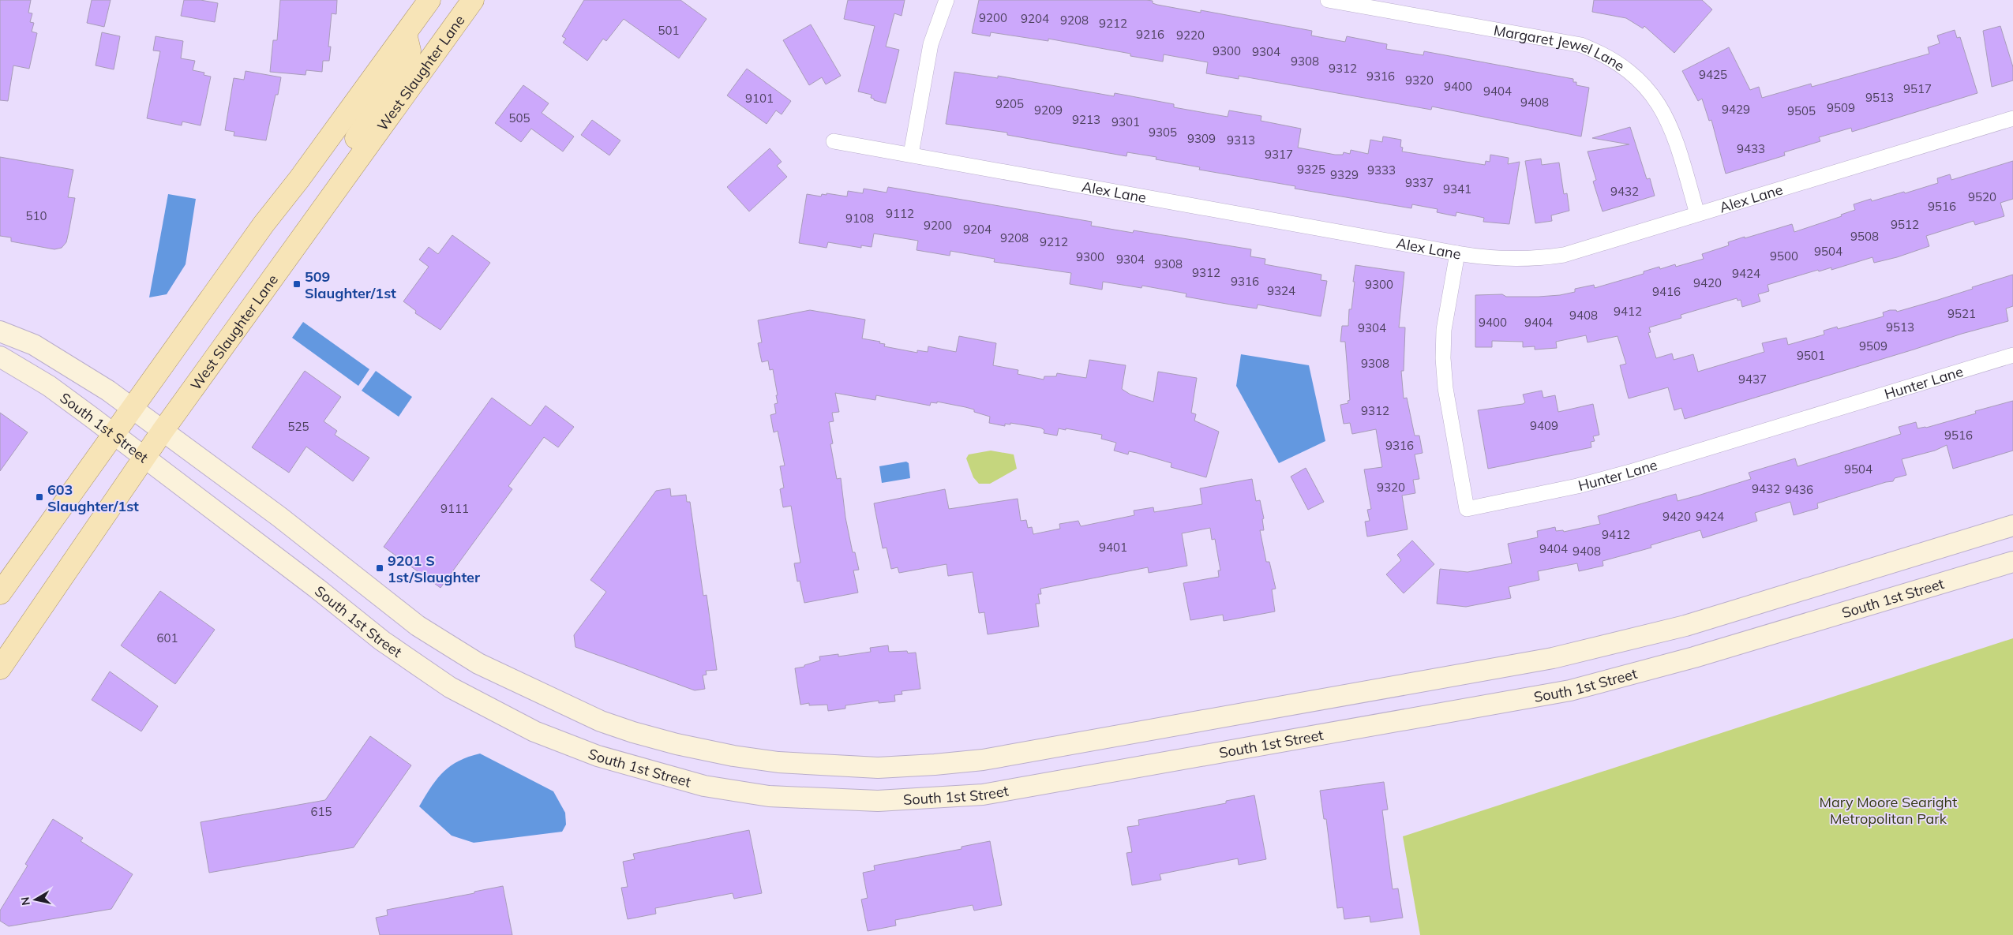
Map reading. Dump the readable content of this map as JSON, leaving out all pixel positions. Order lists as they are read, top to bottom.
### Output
{
  "streets": {
    "main road": ["West Slaughter Lane", "South 1st Street"],
    "street": ["Margaret Jewel Lane", "Alex Lane", "Hunter Lane"]
  },
  "crossings": [
    ["Margaret Jewel Lane", "Alex Lane"],
    ["West Slaughter Lane", "South 1st Street"],
    ["Alex Lane", "Hunter Lane"]
  ],
  "parks": ["Mary Moore Searight Metropolitan Park"],
  "places": {
    "transit": ["509 Slaughter/1st", "603 Slaughter/1st", "9201 S 1st/Slaughter"]
  },
  "house_numbers": [
    "9200",
    "9204",
    "9208",
    "9212",
    "501",
    "9216",
    "9220",
    "9300",
    "9304",
    "9308",
    "9312",
    "9425",
    "9316",
    "9320",
    "9400",
    "9517",
    "9404",
    "9513",
    "9101",
    "9408",
    "9205",
    "9509",
    "9429",
    "9209",
    "9505",
    "505",
    "9213",
    "9301",
    "9305",
    "9309",
    "9313",
    "9433",
    "9317",
    "9325",
    "9333",
    "9329",
    "9337",
    "9341",
    "9432",
    "9520",
    "9516",
    "9112",
    "510",
    "9108",
    "9512",
    "9200",
    "9204",
    "9508",
    "9208",
    "9212",
    "9504",
    "9500",
    "9300",
    "9304",
    "9308",
    "9312",
    "9424",
    "9316",
    "9420",
    "9300",
    "9324",
    "9416",
    "9412",
    "9521",
    "9408",
    "9400",
    "9404",
    "9513",
    "9304",
    "9509",
    "9501",
    "9308",
    "9437",
    "9312",
    "9409",
    "525",
    "9516",
    "9316",
    "9504",
    "9320",
    "9432",
    "9436",
    "9111",
    "9420",
    "9424",
    "9412",
    "9401",
    "9404",
    "9408",
    "601",
    "615"
  ],
  "north": "left"
}
